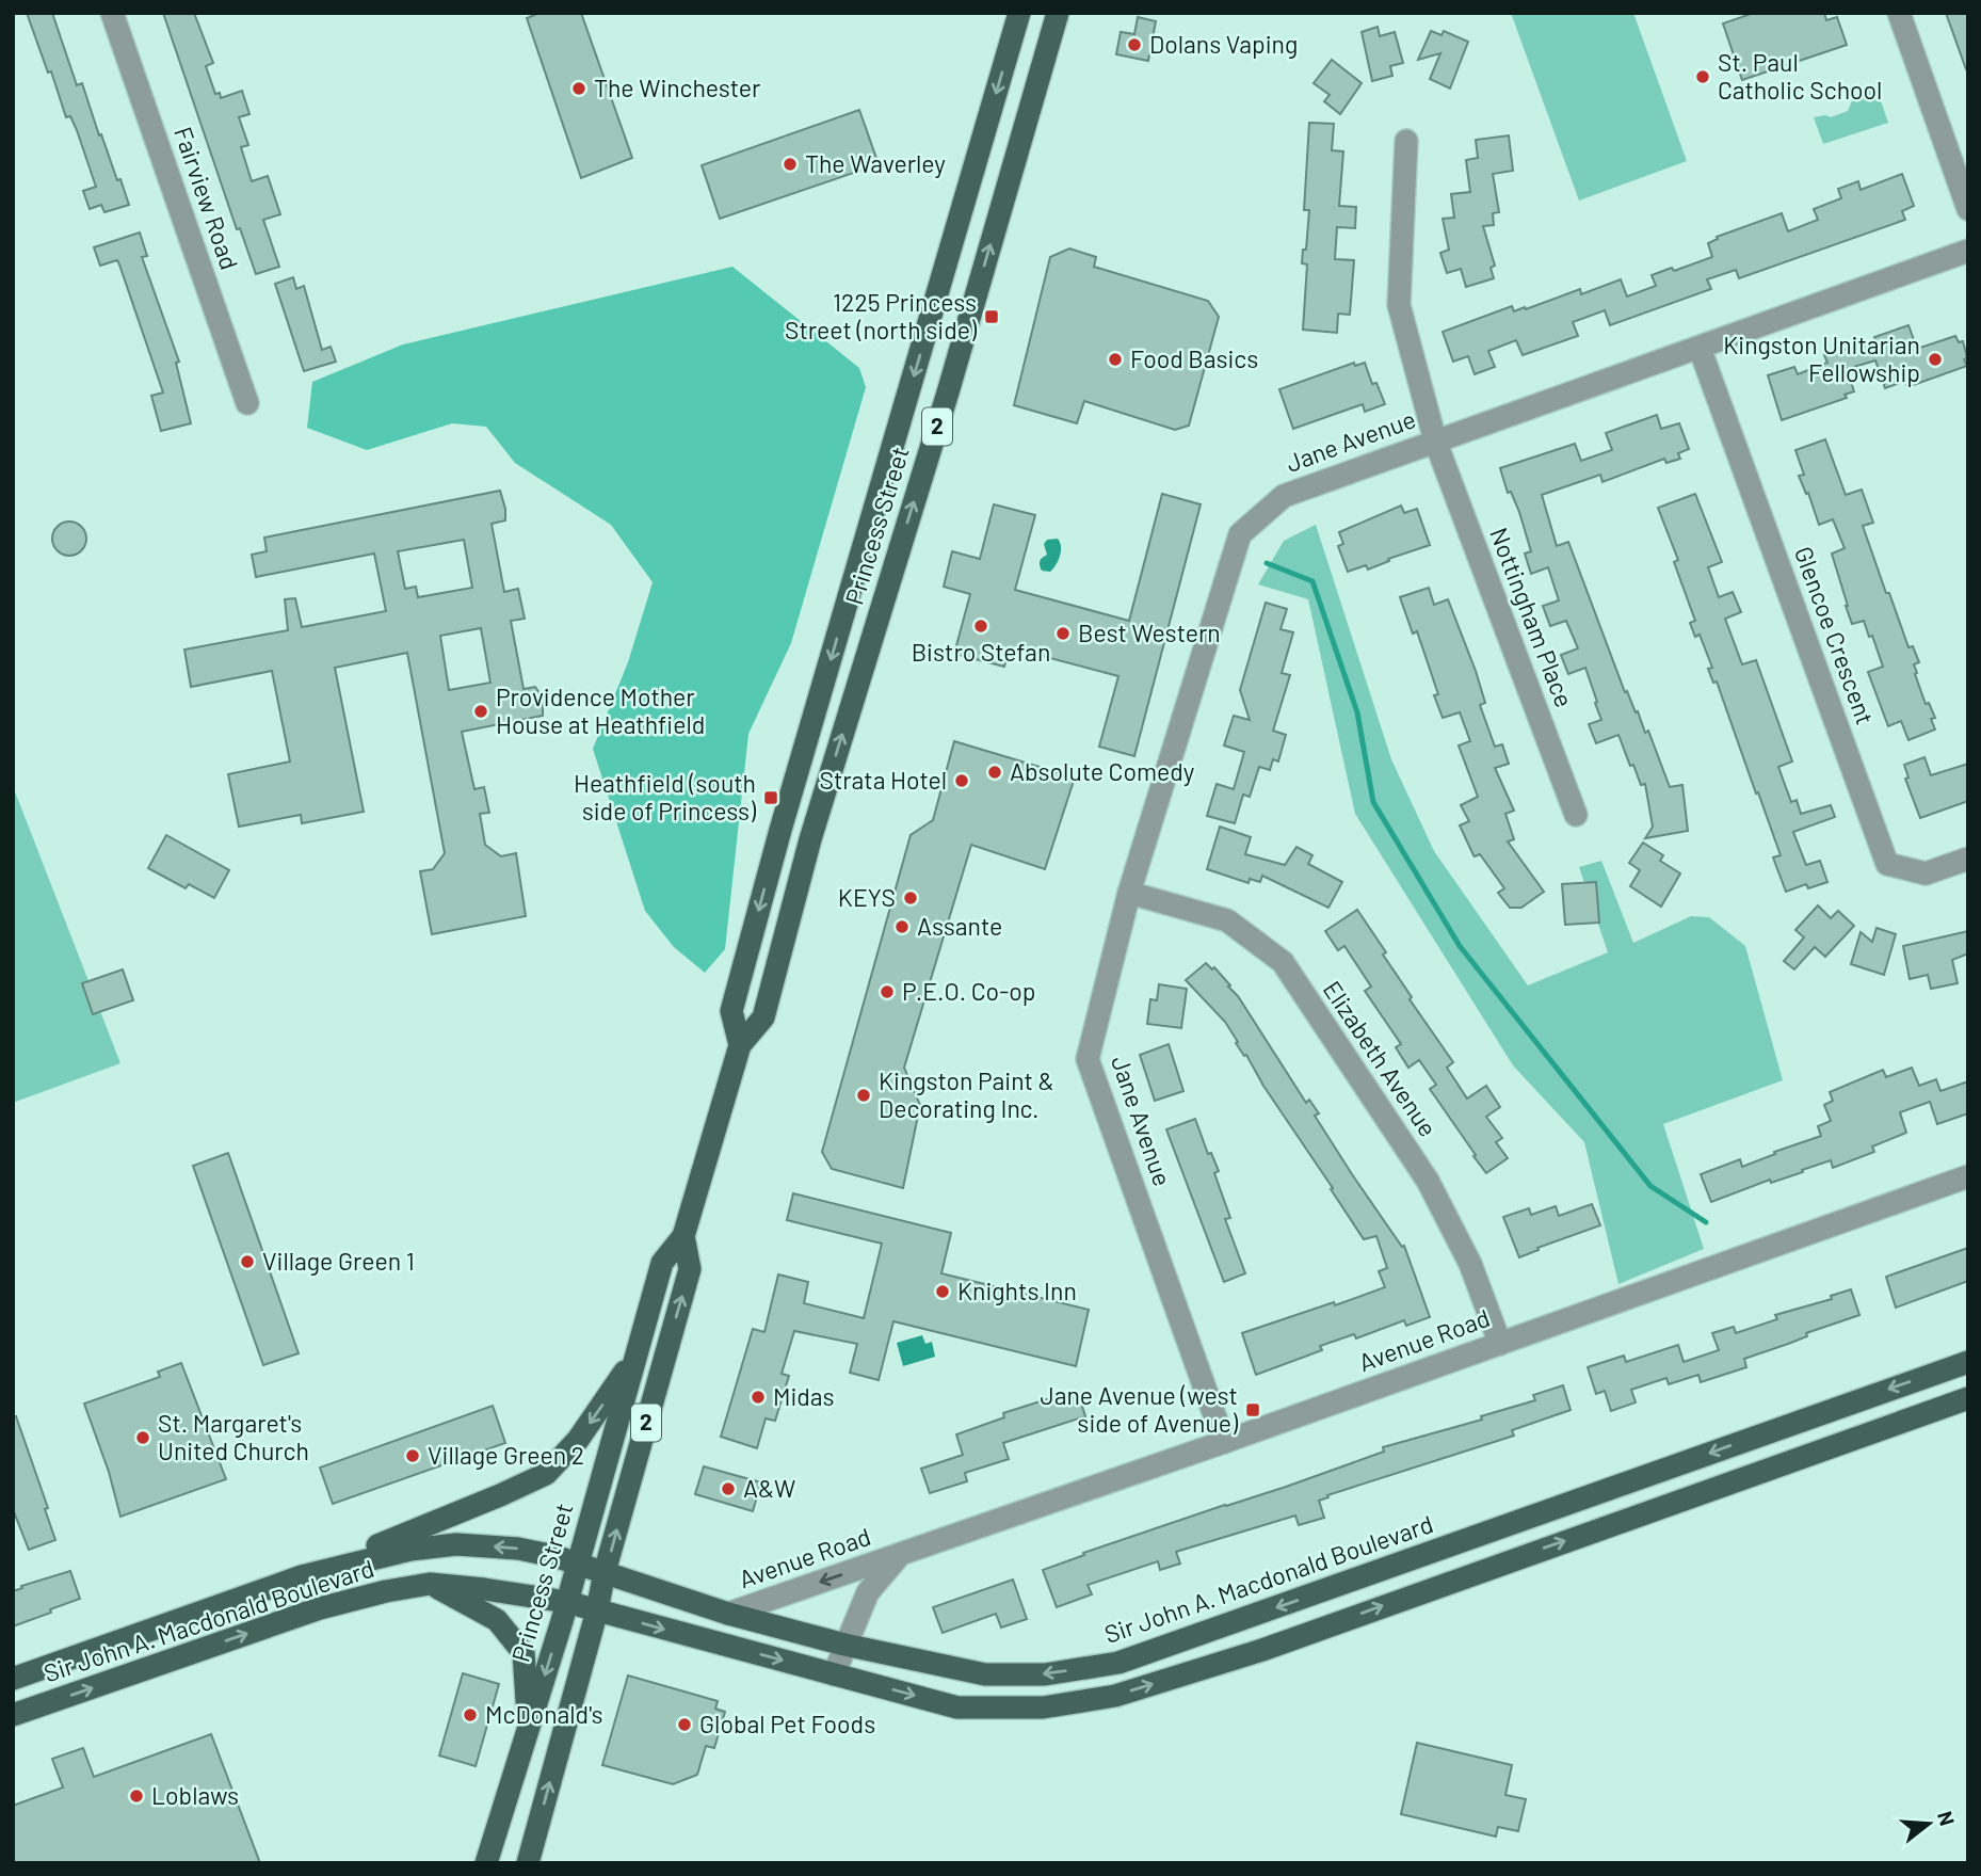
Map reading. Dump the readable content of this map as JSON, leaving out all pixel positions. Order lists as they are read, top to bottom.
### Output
{
  "streets": {
    "main road": ["2", "Princess Street", "Sir John A. Macdonald Boulevard"],
    "street": [
      "Fairview Road",
      "Jane Avenue",
      "Nottingham Place",
      "Glencoe Crescent",
      "Elizabeth Avenue",
      "Avenue Road"
    ]
  },
  "crossings": [
    ["Jane Avenue", "Nottingham Place"],
    ["Jane Avenue", "Glencoe Crescent"],
    ["Jane Avenue", "Elizabeth Avenue"],
    ["Jane Avenue", "Avenue Road"],
    ["Princess Street", "Sir John A. Macdonald Boulevard"],
    ["Elizabeth Avenue", "Avenue Road"],
    ["Avenue Road", "Sir John A. Macdonald Boulevard"]
  ],
  "places": {
    "other": [
      "Dolans Vaping",
      "St. Paul Catholic School",
      "The Winchester",
      "The Waverley",
      "Food Basics",
      "Kingston Unitarian Fellowship",
      "Bistro Stefan",
      "Best Western",
      "Providence Mother House at Heathfield",
      "Absolute Comedy",
      "Strata Hotel",
      "KEYS",
      "Assante",
      "P.E.O. Co-op",
      "Kingston Paint & Decorating Inc.",
      "Village Green 1",
      "Knights Inn",
      "Midas",
      "St. Margaret's United Church",
      "Village Green 2",
      "A&W",
      "McDonald's",
      "Global Pet Foods",
      "Loblaws"
    ],
    "transit": ["1225 Princess Street (north side)", "Heathfield (south side of Princess)", "Jane Avenue (west side of Avenue)"]
  },
  "north": "right"
}
